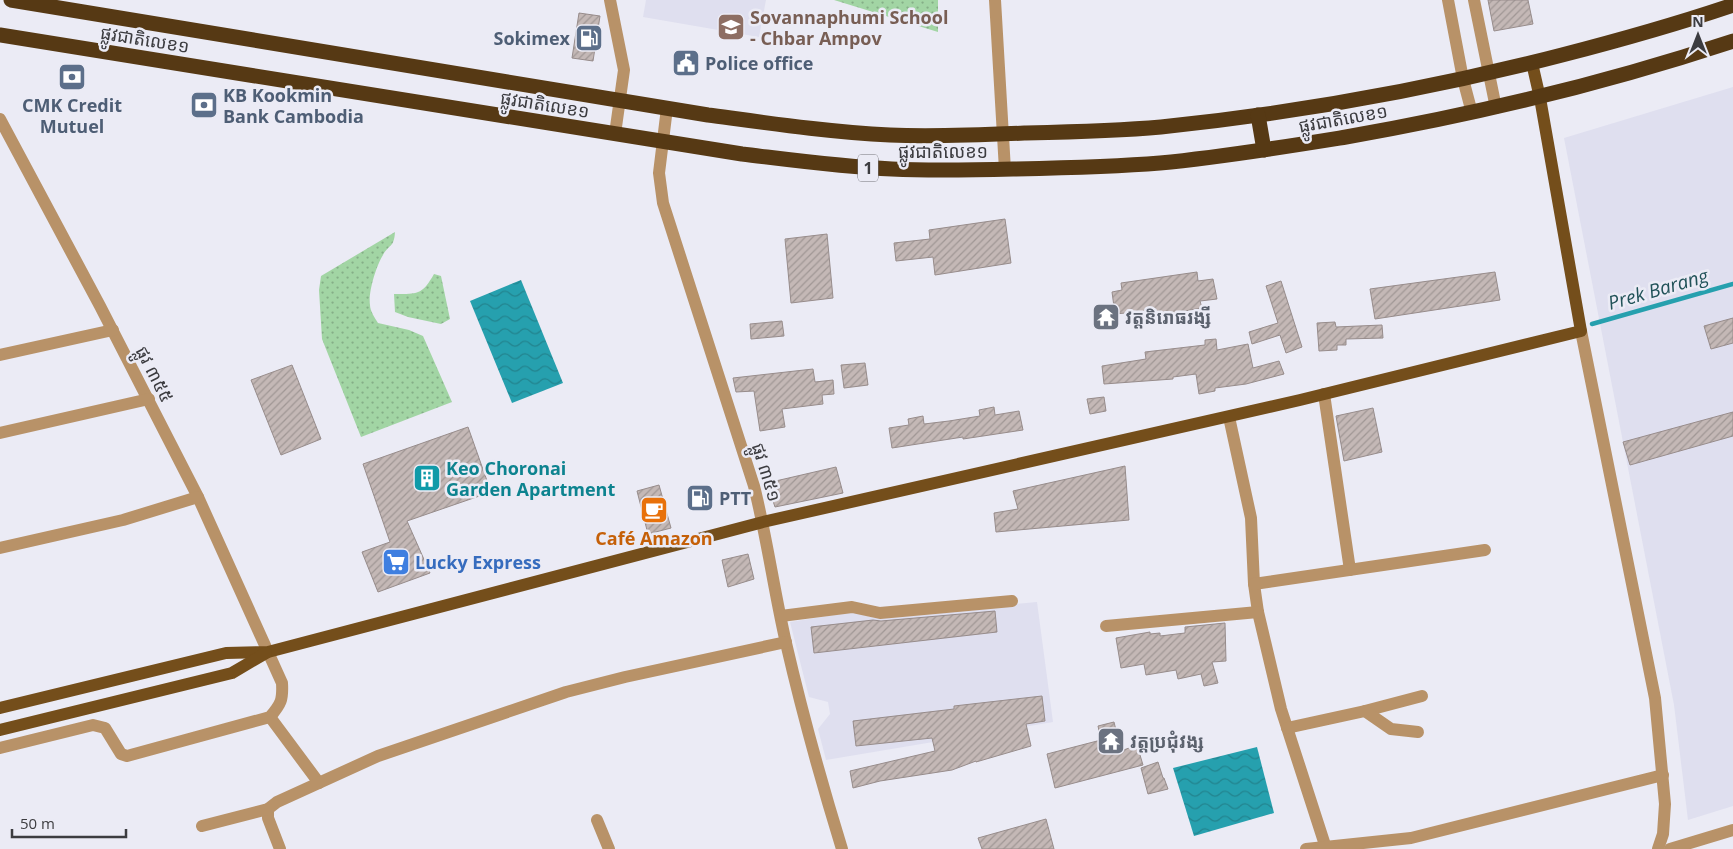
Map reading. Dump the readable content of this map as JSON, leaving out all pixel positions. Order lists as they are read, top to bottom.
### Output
{
  "streets": {
    "highway": ["ផ្លូវជាតិលេខ១", "1"],
    "street": ["ផ្លូវ ៣៥៥", "ផ្លូវ ៣៥១"]
  },
  "crossings": [
    ["ផ្លូវជាតិលេខ១", "ផ្លូវ ៣៥១"]
  ],
  "water": ["Prek Barang"],
  "places": {
    "school or university": ["Sovannaphumi School - Chbar Ampov"],
    "fuel station": ["Sokimex", "PTT"],
    "public building": ["Police office"],
    "bank": ["CMK Credit Mutuel", "KB Kookmin Bank Cambodia"],
    "temple": ["វត្តនិរោធរង្សី", "វត្តប្រជុំវង្ស"],
    "building": ["Keo Choronai Garden Apartment"],
    "cafe": ["Café Amazon"],
    "supermarket": ["Lucky Express"]
  },
  "scale_bar": "50 m",
  "north": "top"
}
